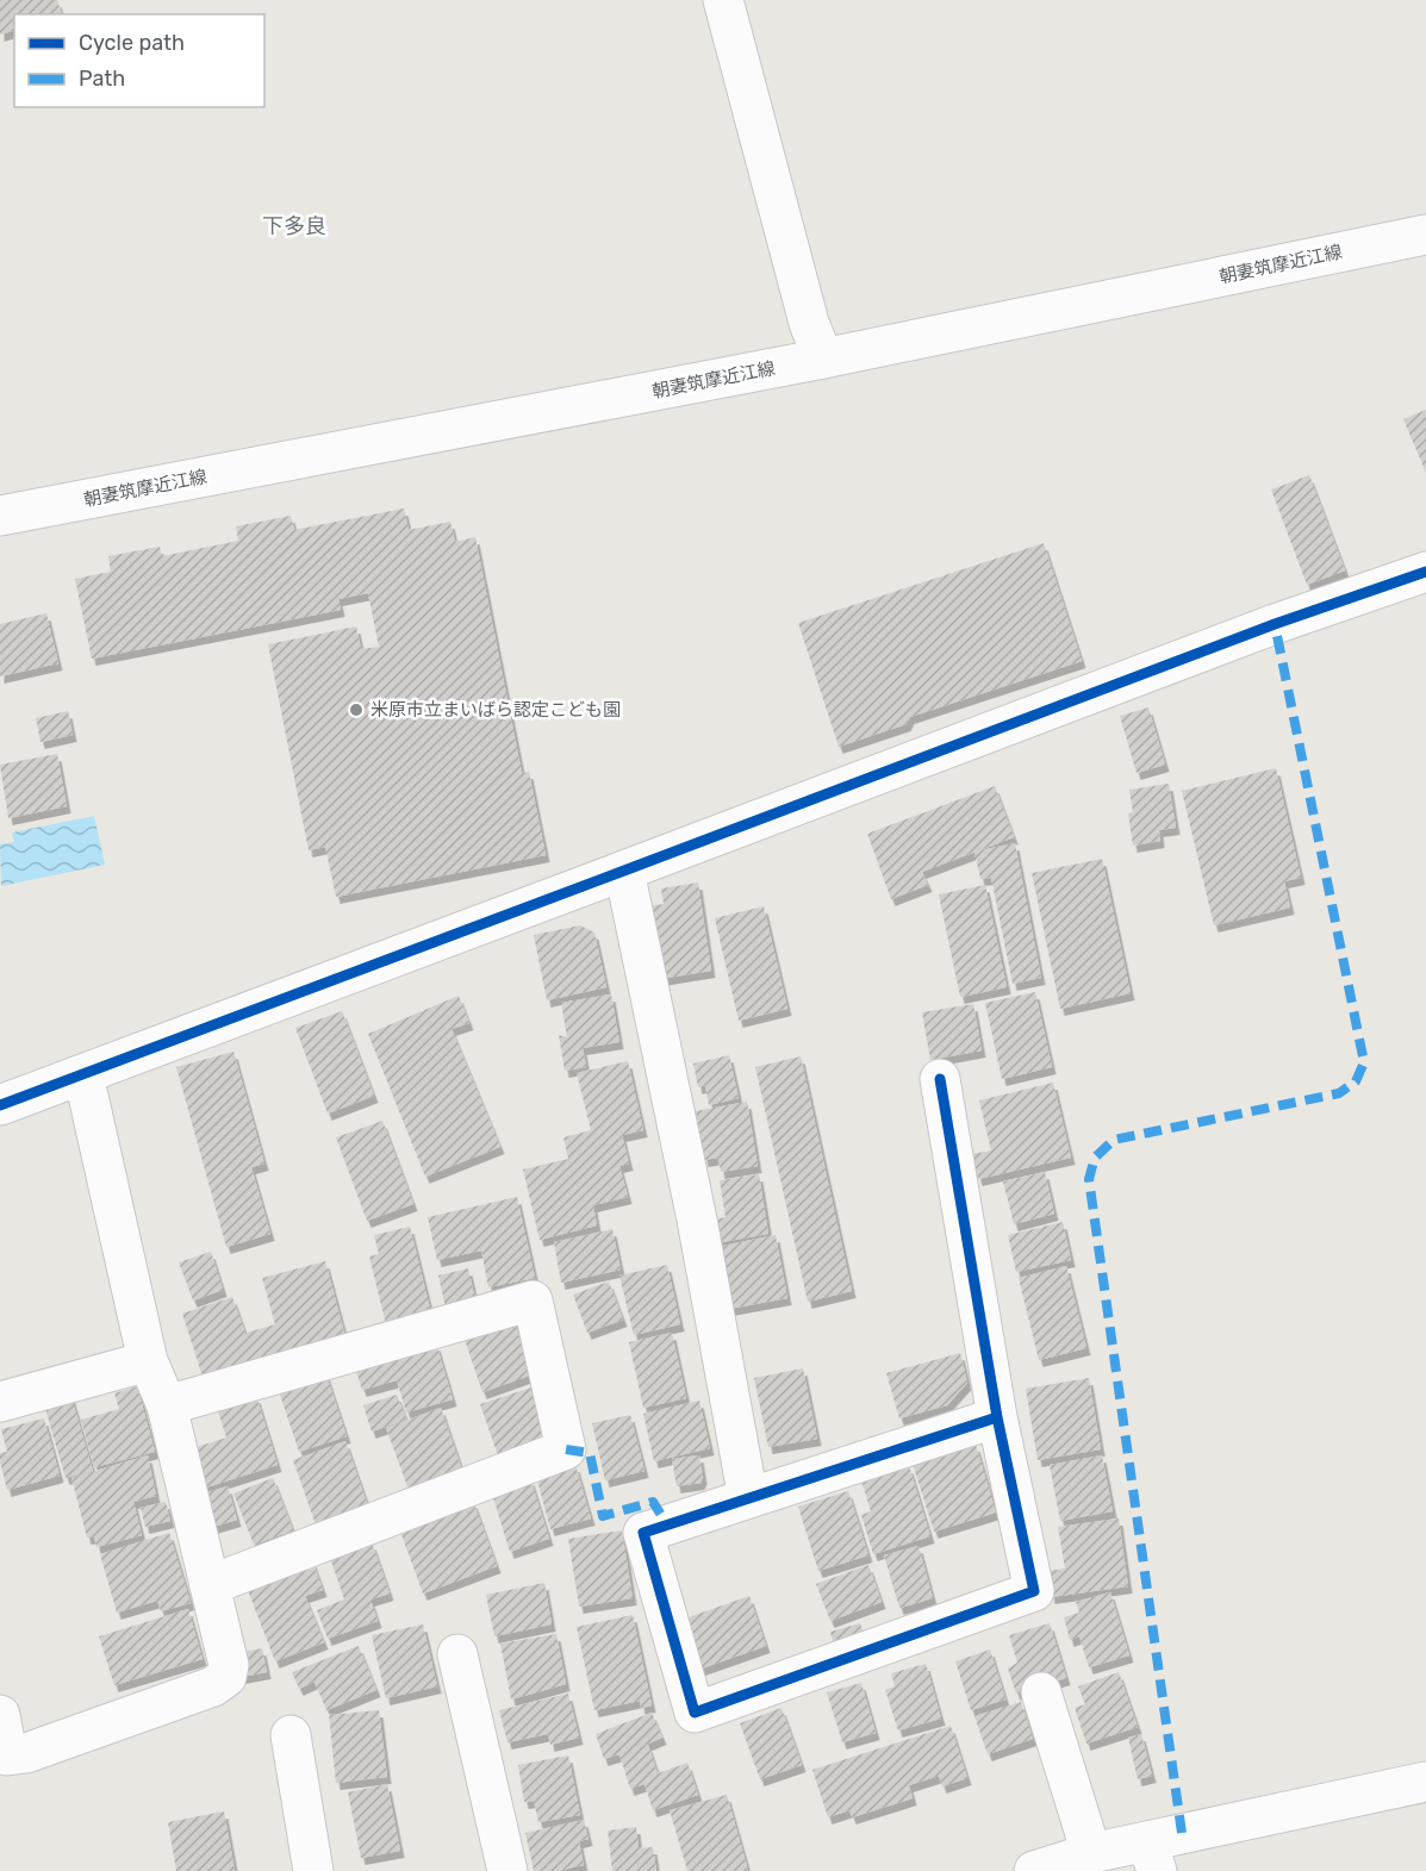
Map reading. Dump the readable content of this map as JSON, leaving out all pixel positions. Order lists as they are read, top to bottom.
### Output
{
  "streets": {
    "street": ["朝妻筑摩近江線"]
  },
  "districts": ["下多良"],
  "places": ["米原市立まいばら認定こども園"],
  "legend": ["Cycle path", "Path"]
}
